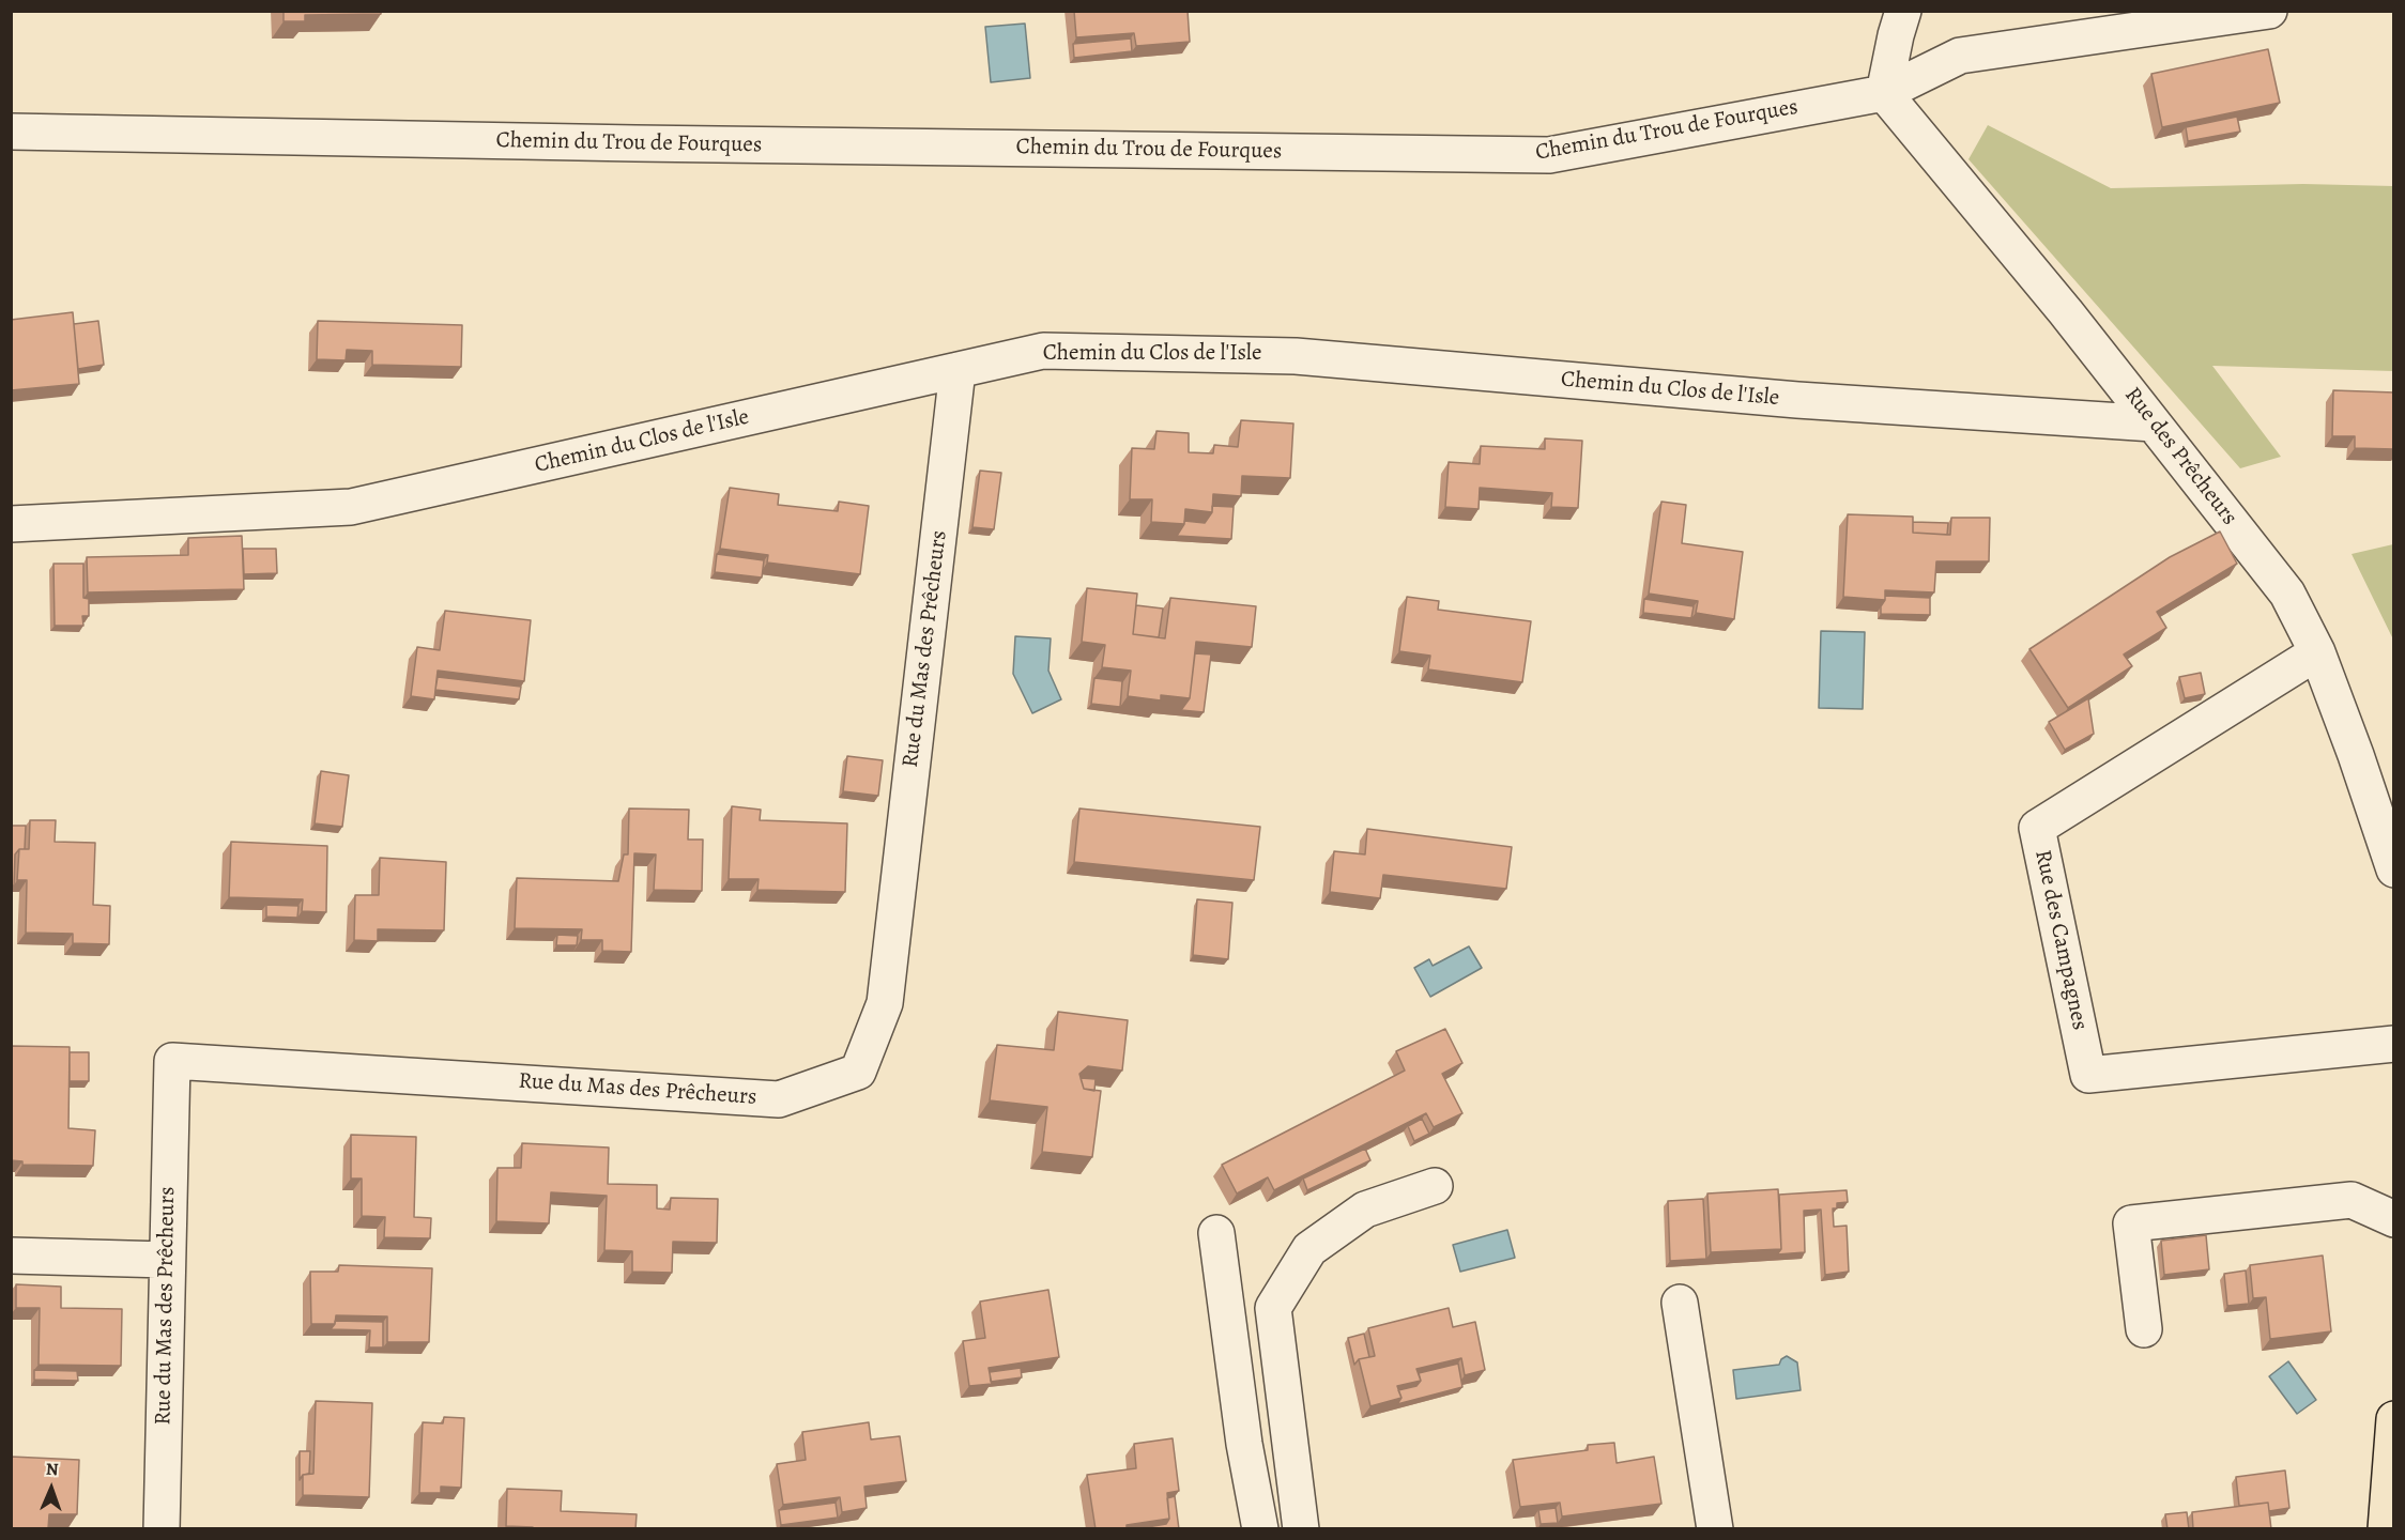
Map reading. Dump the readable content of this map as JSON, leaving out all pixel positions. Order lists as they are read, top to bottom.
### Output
{
  "streets": {
    "street": [
      "Chemin du Trou de Fourques",
      "Chemin du Clos de l'Isle",
      "Rue des Prêcheurs",
      "Rue du Mas des Prêcheurs",
      "Rue des Campagnes"
    ]
  },
  "crossings": [
    ["Chemin du Trou de Fourques", "Rue des Prêcheurs"],
    ["Chemin du Clos de l'Isle", "Rue des Prêcheurs"],
    ["Chemin du Clos de l'Isle", "Rue du Mas des Prêcheurs"],
    ["Rue des Prêcheurs", "Rue des Campagnes"]
  ],
  "north": "top"
}
